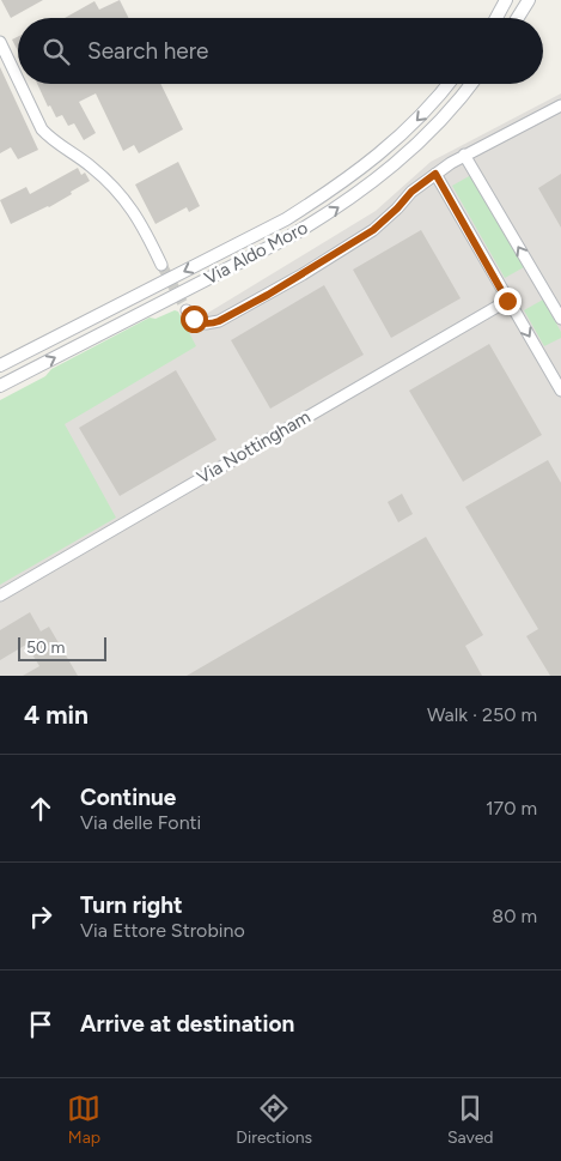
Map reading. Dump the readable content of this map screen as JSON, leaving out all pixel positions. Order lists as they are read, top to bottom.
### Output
{
  "streets": {
    "street": ["Via Aldo Moro", "Via Nottingham"]
  },
  "scale_bar": "50 m",
  "page": {
    "search": "Search here",
    "scale": "50 m",
    "heading": ["4 min", "Walk · 250 m"],
    "list": [
      ["Continue", "Via delle Fonti", "170 m"],
      ["Turn right", "Via Ettore Strobino", "80 m"],
      "Arrive at destination"
    ],
    "nav": ["Map", "Directions", "Saved"]
  }
}
